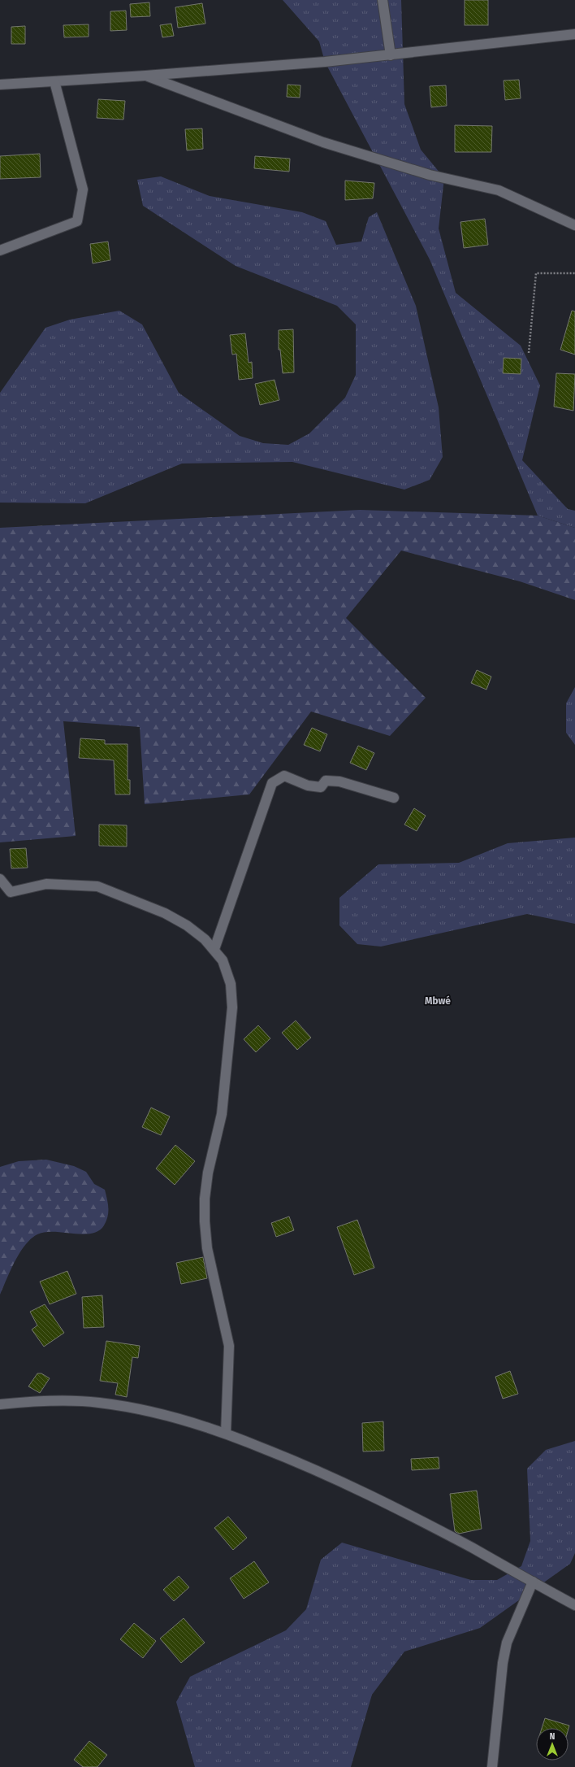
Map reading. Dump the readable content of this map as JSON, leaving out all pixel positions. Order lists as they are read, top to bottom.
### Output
{
  "districts": ["Mbwé"],
  "north": "top"
}
